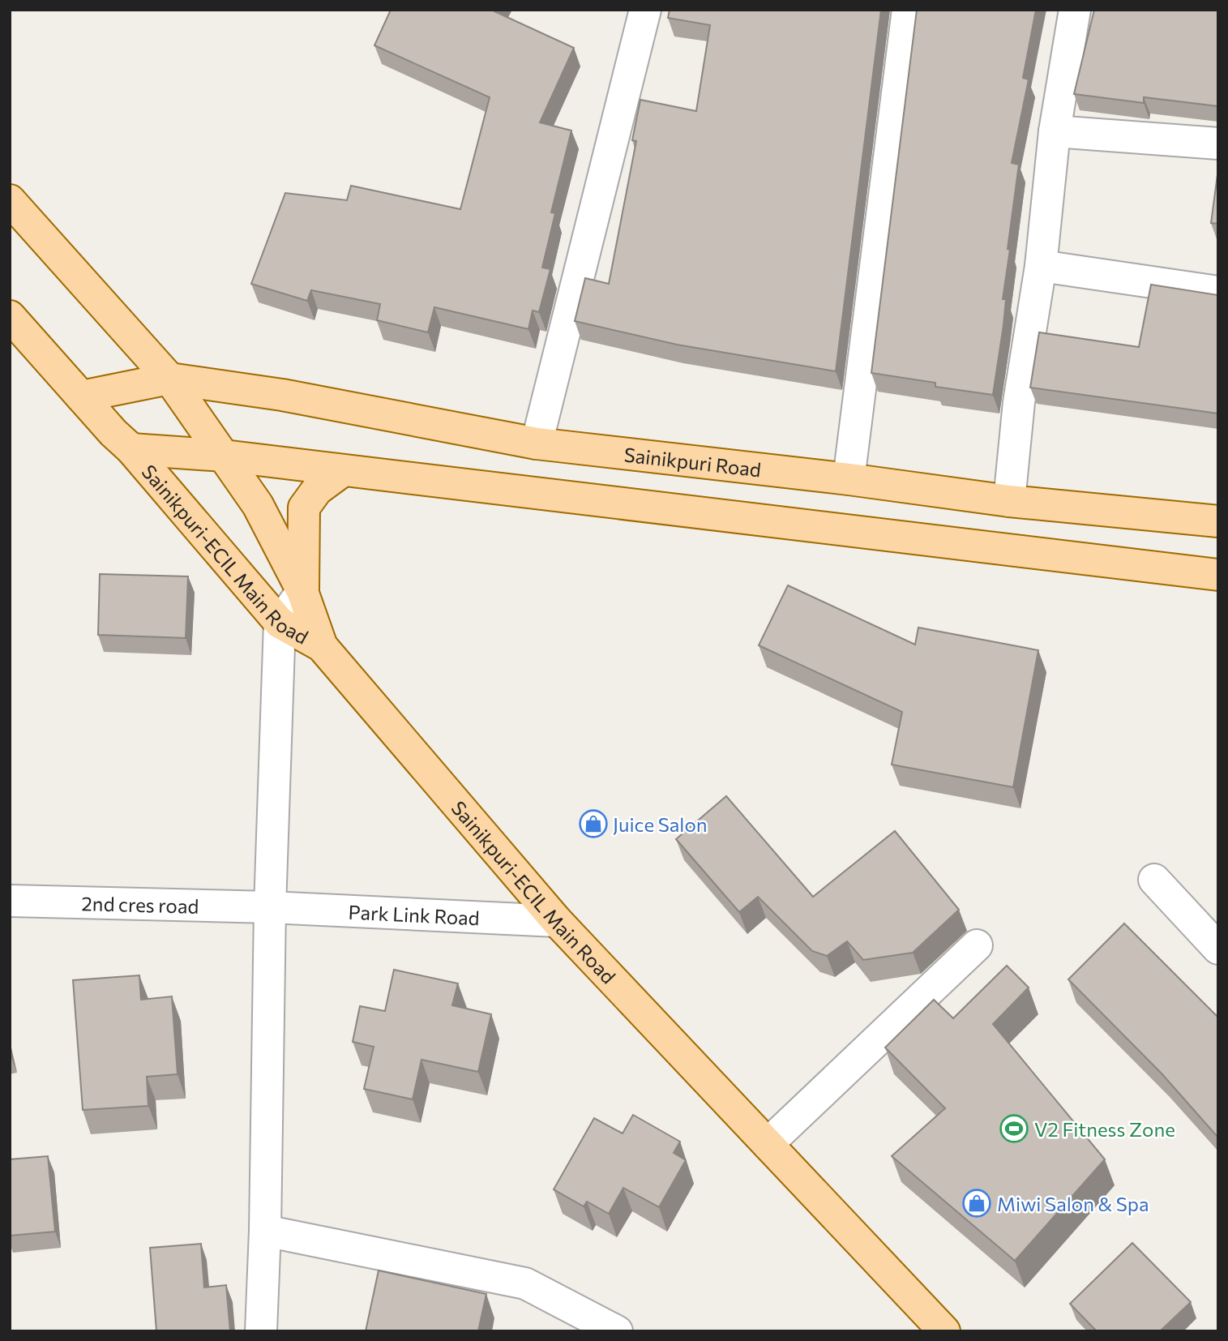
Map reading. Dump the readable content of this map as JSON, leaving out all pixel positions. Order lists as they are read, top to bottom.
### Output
{
  "streets": {
    "main road": ["Sainikpuri Road", "Sainikpuri-ECIL Main Road"],
    "street": ["2nd cres road", "Park Link Road"]
  },
  "crossings": [
    ["Sainikpuri Road", "Sainikpuri-ECIL Main Road"],
    ["Sainikpuri-ECIL Main Road", "Park Link Road"],
    ["2nd cres road", "Park Link Road"]
  ],
  "places": {
    "shop": ["Juice Salon", "Miwi Salon & Spa"],
    "sports": ["V2 Fitness Zone"]
  }
}
